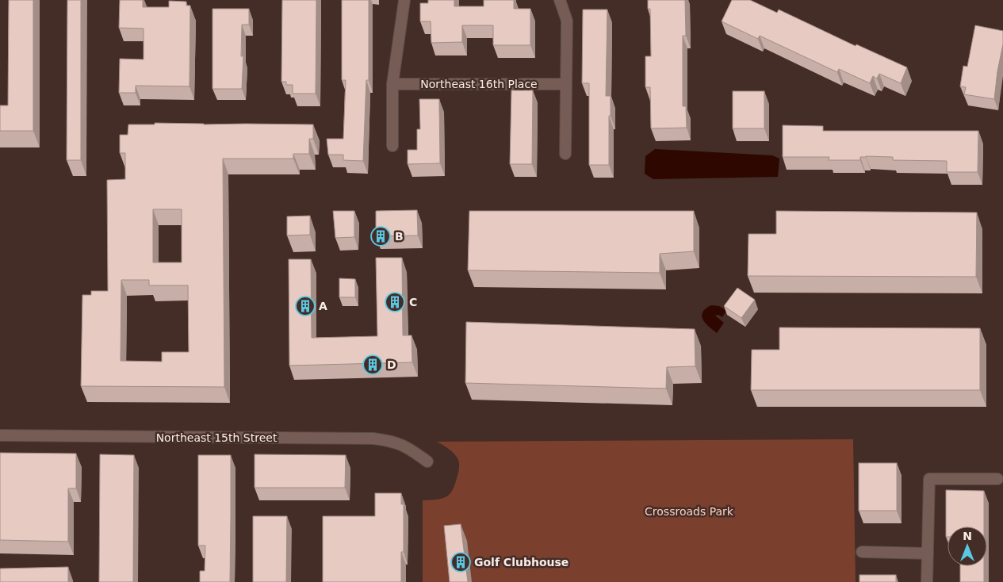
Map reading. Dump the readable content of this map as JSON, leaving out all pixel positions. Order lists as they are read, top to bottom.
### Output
{
  "streets": {
    "street": ["Northeast 16th Place", "Northeast 15th Street"]
  },
  "parks": ["Crossroads Park"],
  "places": {
    "building": [
      "B",
      "C",
      "A",
      "D",
      "Golf Clubhouse"
    ]
  },
  "north": "top"
}
